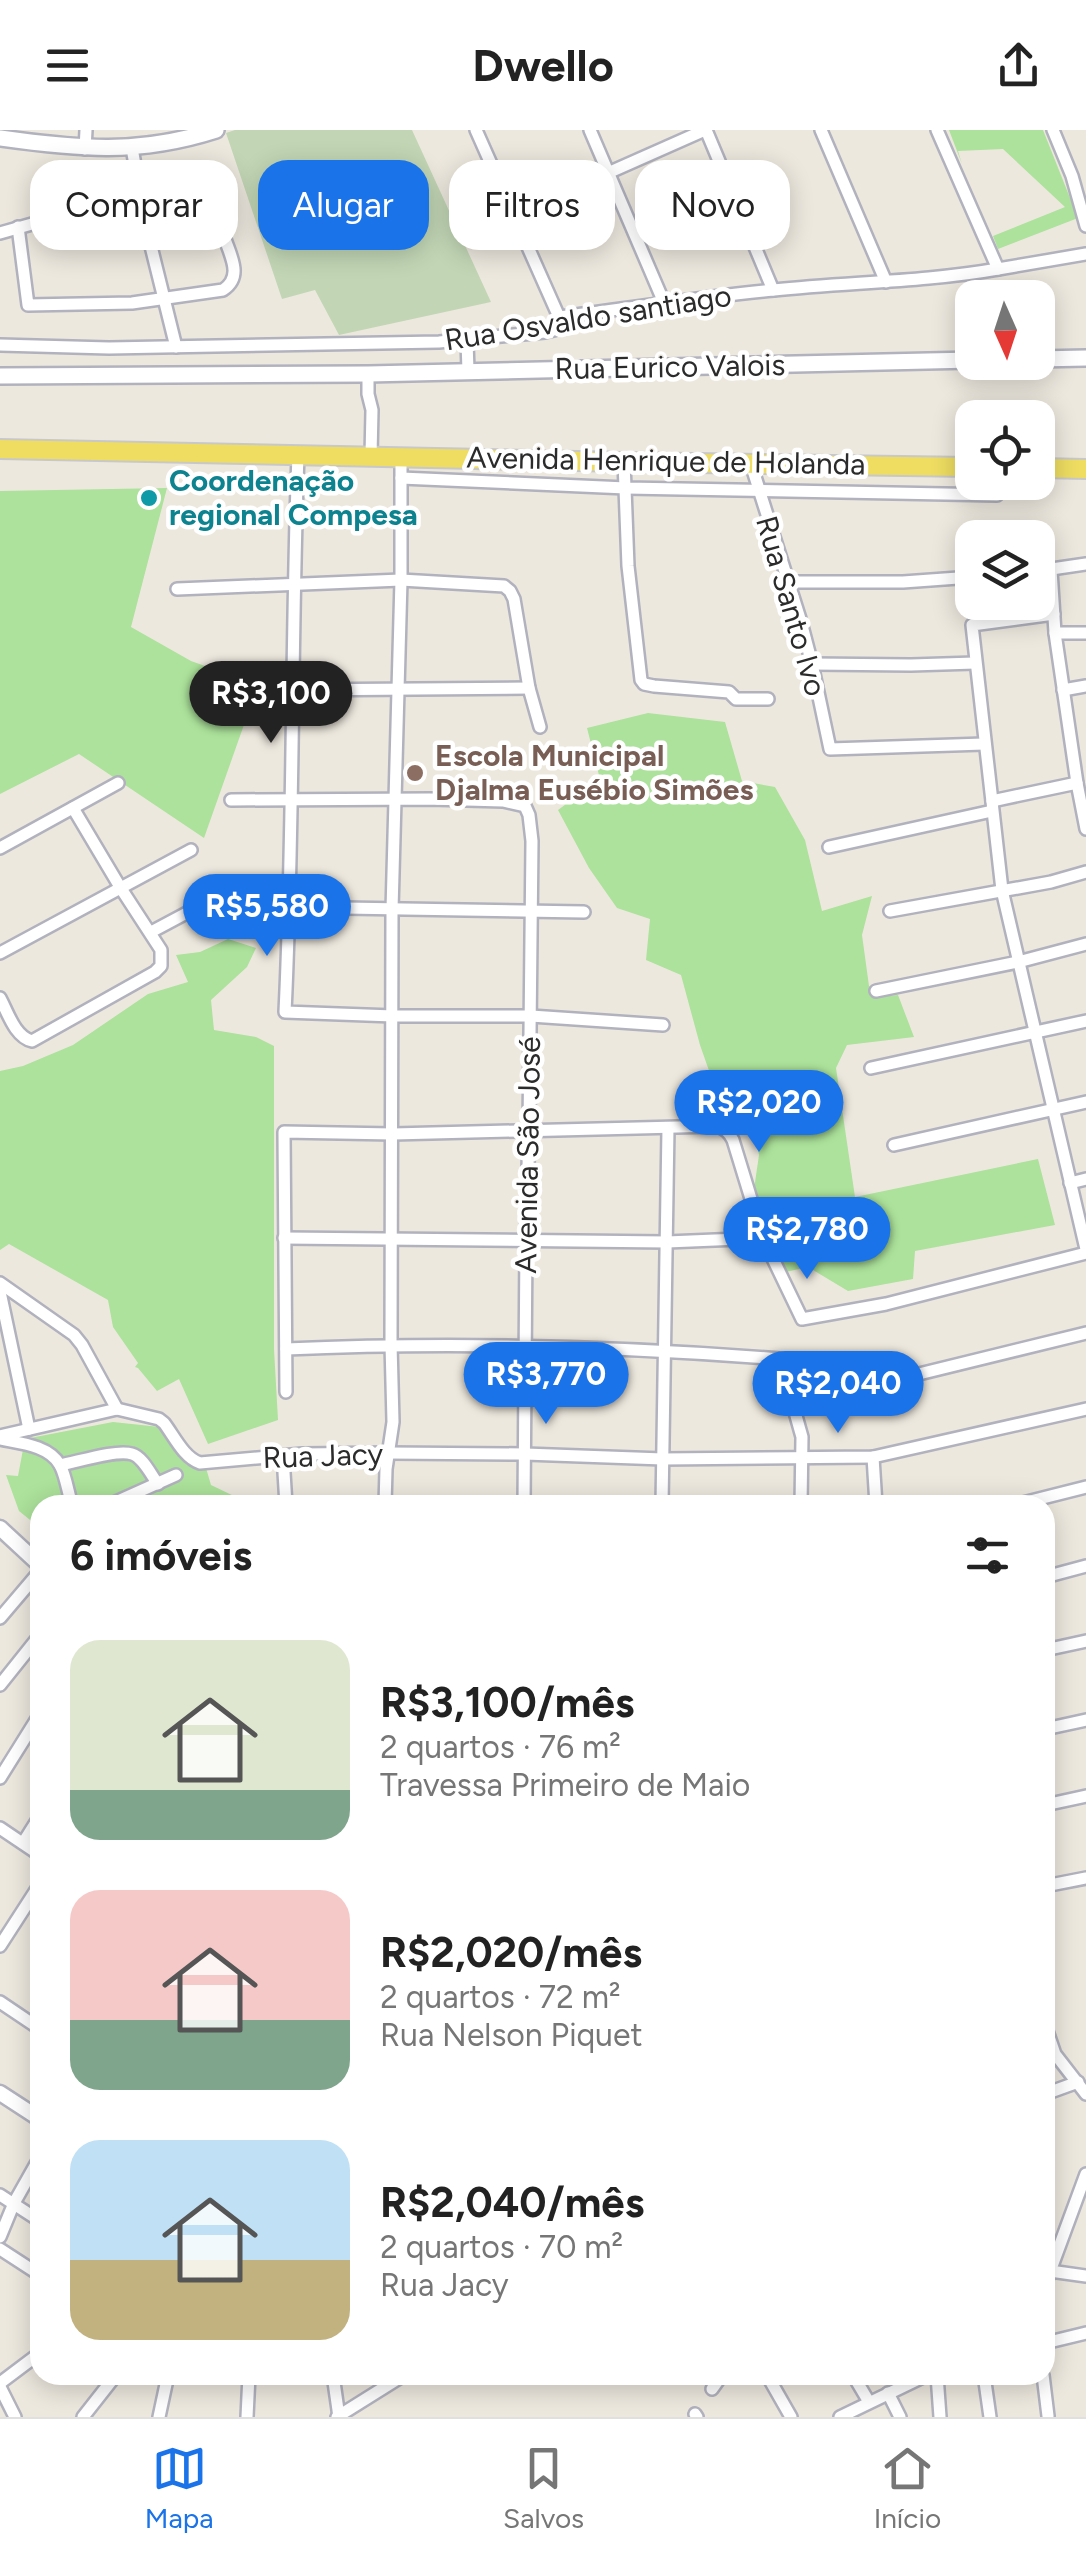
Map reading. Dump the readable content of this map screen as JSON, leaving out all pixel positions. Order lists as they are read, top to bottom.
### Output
{
  "streets": {
    "main road": ["Rua Eurico Valois", "Avenida Henrique de Holanda"],
    "street": [
      "Rua Osvaldo santiago",
      "Rua Santo Ivo",
      "Avenida São José",
      "Rua Jacy"
    ]
  },
  "crossings": [
    ["Avenida Henrique de Holanda", "Rua Santo Ivo"],
    ["Avenida São José", "Rua Jacy"]
  ],
  "places": ["Coordenação regional Compesa", "Escola Municipal Djalma Eusébio Simões"],
  "north": "bottom",
  "page": {
    "header": "Dwello",
    "chip": [
      "Comprar",
      "Alugar",
      "Filtros",
      "Novo"
    ],
    "price": [
      "R$3,100",
      "R$5,580",
      "R$2,020",
      "R$2,780",
      "R$3,770",
      "R$2,040"
    ],
    "heading": "6 imóveis",
    "list": [
      {
        "name": "R$3,100/mês",
        "note": "2 quartos · 76 m² · Travessa Primeiro de Maio"
      },
      {
        "name": "R$2,020/mês",
        "note": "2 quartos · 72 m² · Rua Nelson Piquet"
      },
      {
        "name": "R$2,040/mês",
        "note": "2 quartos · 70 m² · Rua Jacy"
      }
    ],
    "tabs": ["Mapa", "Salvos", "Início"]
  }
}
